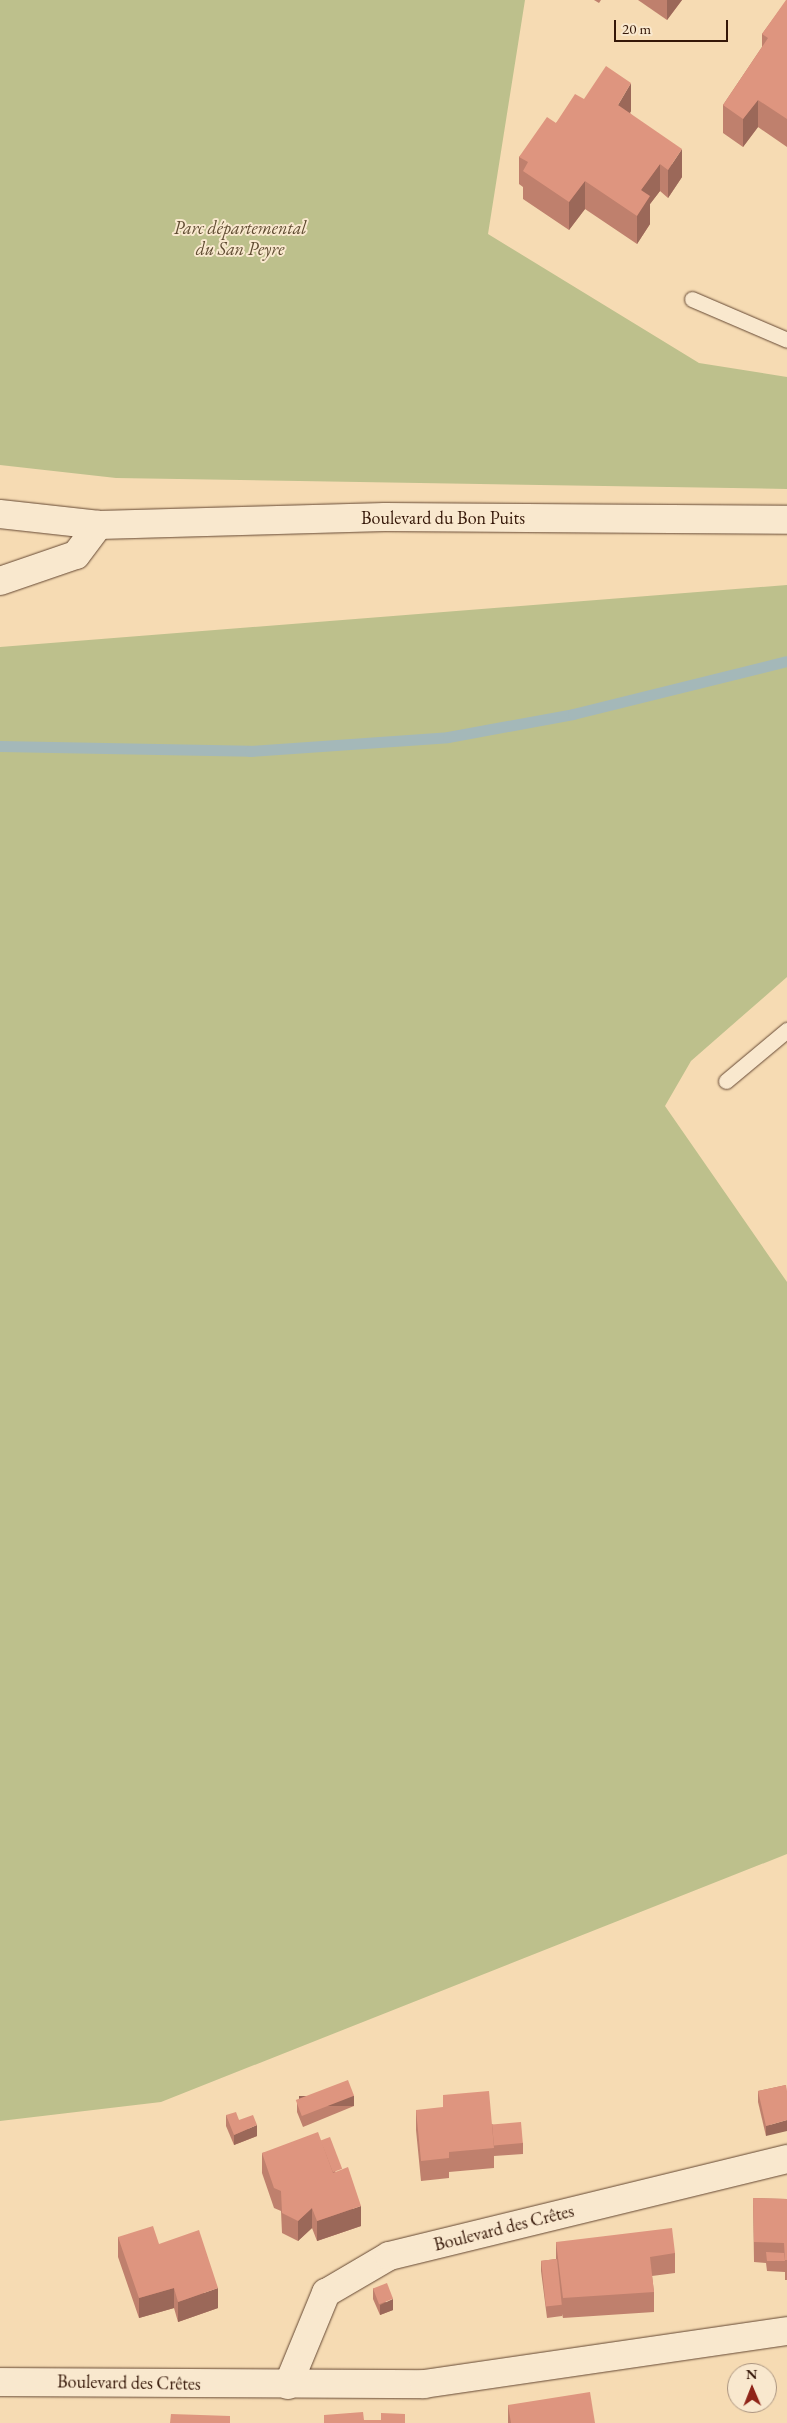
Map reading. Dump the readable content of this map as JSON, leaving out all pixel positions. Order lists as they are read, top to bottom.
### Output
{
  "streets": {
    "street": ["Boulevard du Bon Puits", "Boulevard des Crêtes"]
  },
  "parks": ["Parc départemental du San Peyre"],
  "scale_bar": "20 m",
  "north": "top"
}
